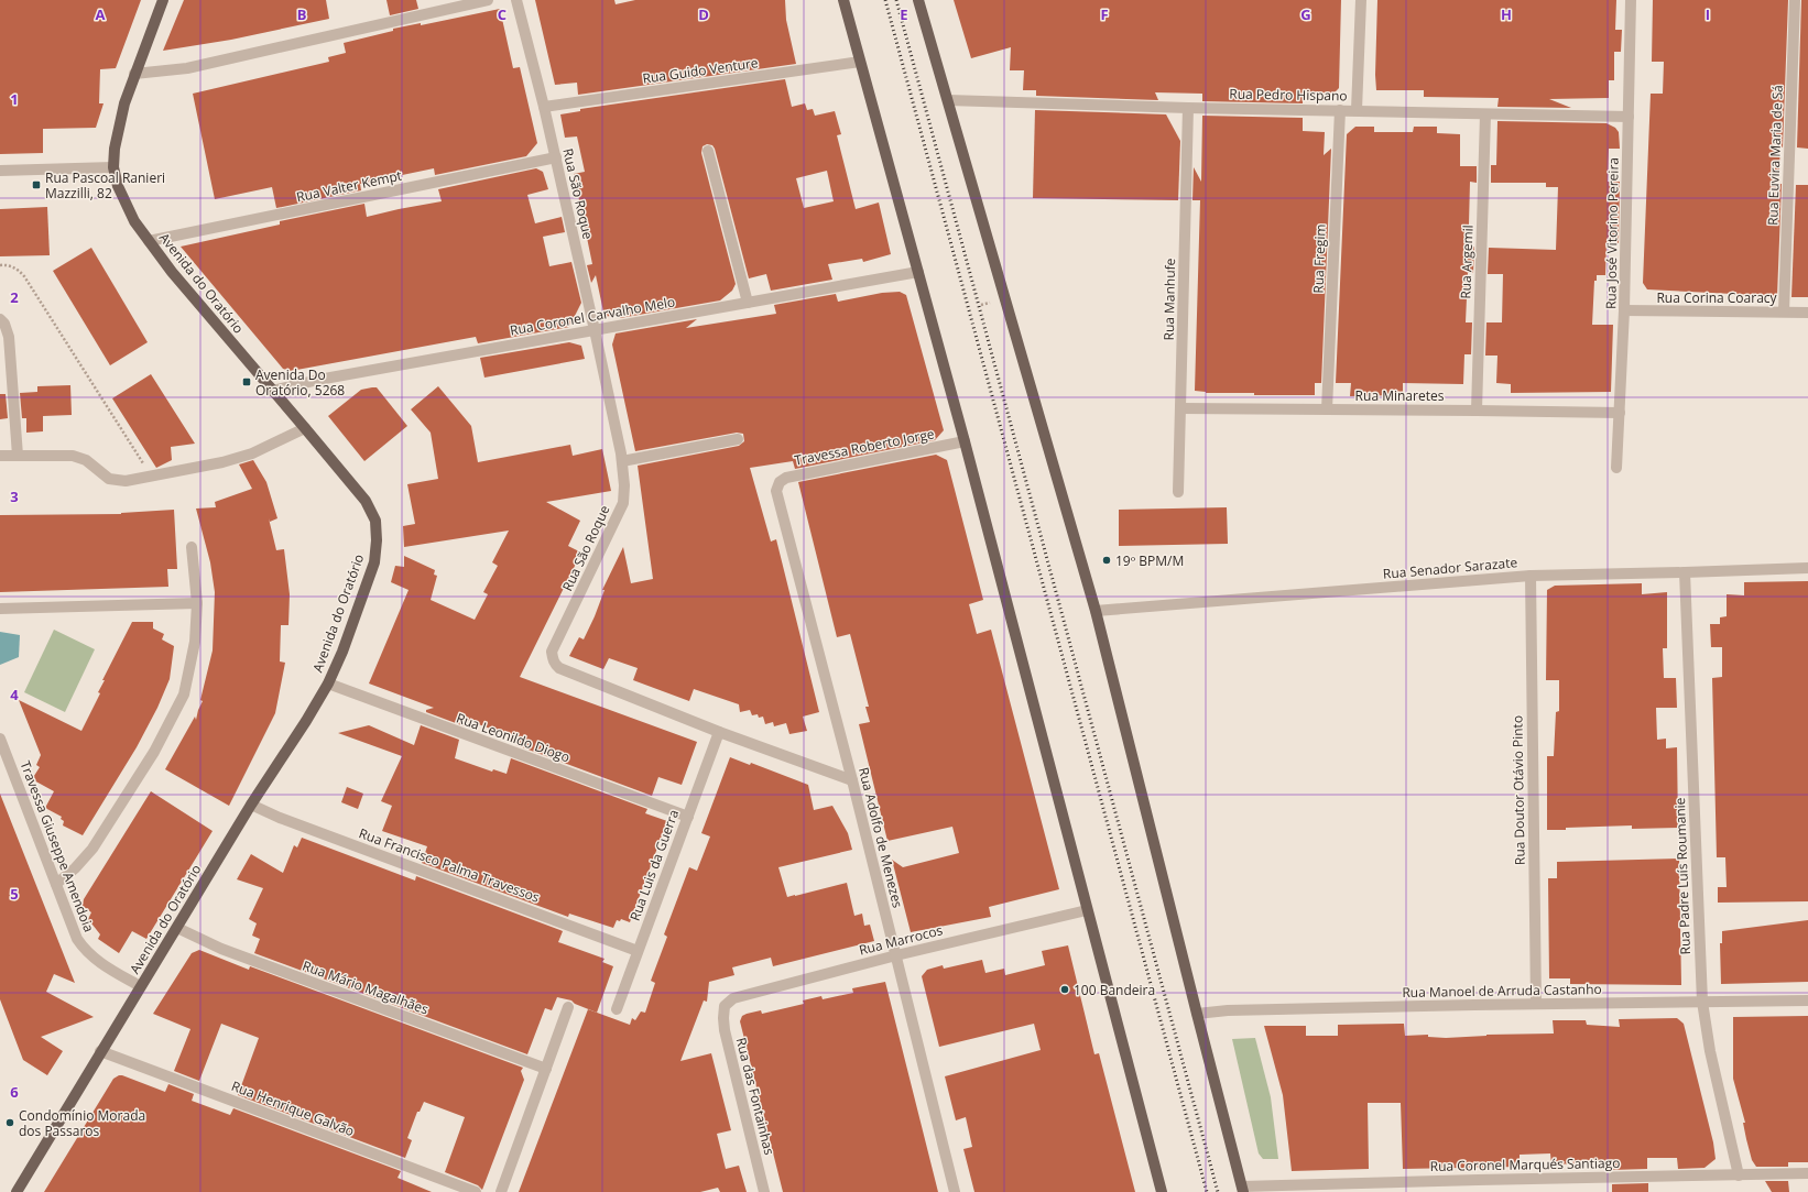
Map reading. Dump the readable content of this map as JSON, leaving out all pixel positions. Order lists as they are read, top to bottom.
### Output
{
  "streets": {
    "main road": ["Avenida do Oratório"],
    "street": [
      "Rua Guido Venture",
      "Rua Pedro Hispano",
      "Rua Euvira Maria de Sá",
      "Rua Valter Kempt",
      "Rua São Roque",
      "Rua José Vitorino Pereira",
      "Rua Fregim",
      "Rua Argemil",
      "Rua Corina Coaracy",
      "Rua Manhufe",
      "Rua Coronel Carvalho Melo",
      "Rua Minaretes",
      "Travessa Roberto Jorge",
      "Rua Senador Sarazate",
      "Rua Leonildo Diogo",
      "Rua Doutor Otávio Pinto",
      "Rua Adolfo de Menezes",
      "Travessa Giuseppe Amendoia",
      "Rua Francisco Palma Travessos",
      "Rua Luis da Guerra",
      "Rua Padre Luís Roumanie",
      "Rua Marrocos",
      "Rua Mário Magalhães",
      "Rua Manoel de Arruda Castanho",
      "Rua das Fontainhas",
      "Rua Henrique Galvão",
      "Rua Coronel Marqués Santiago"
    ]
  },
  "crossings": [
    ["Rua Guido Venture", "Rua São Roque"],
    ["Rua Pedro Hispano", "Rua José Vitorino Pereira"],
    ["Rua Pedro Hispano", "Rua Fregim"],
    ["Rua Pedro Hispano", "Rua Argemil"],
    ["Rua Pedro Hispano", "Rua Manhufe"],
    ["Rua Euvira Maria de Sá", "Rua Corina Coaracy"],
    ["Rua Valter Kempt", "Rua São Roque"],
    ["Rua Valter Kempt", "Avenida do Oratório"],
    ["Rua São Roque", "Rua Coronel Carvalho Melo"],
    ["Rua São Roque", "Rua Adolfo de Menezes"],
    ["Rua São Roque", "Rua Luis da Guerra"],
    ["Rua José Vitorino Pereira", "Rua Corina Coaracy"],
    ["Rua José Vitorino Pereira", "Rua Minaretes"],
    ["Rua Fregim", "Rua Minaretes"],
    ["Rua Argemil", "Rua Minaretes"],
    ["Avenida do Oratório", "Rua Coronel Carvalho Melo"],
    ["Avenida do Oratório", "Rua Leonildo Diogo"],
    ["Avenida do Oratório", "Travessa Giuseppe Amendoia"],
    ["Avenida do Oratório", "Rua Francisco Palma Travessos"],
    ["Avenida do Oratório", "Rua Mário Magalhães"],
    ["Avenida do Oratório", "Rua Henrique Galvão"],
    ["Rua Manhufe", "Rua Minaretes"],
    ["Travessa Roberto Jorge", "Rua Adolfo de Menezes"],
    ["Rua Senador Sarazate", "Rua Doutor Otávio Pinto"],
    ["Rua Senador Sarazate", "Rua Padre Luís Roumanie"],
    ["Rua Leonildo Diogo", "Rua Luis da Guerra"],
    ["Rua Doutor Otávio Pinto", "Rua Manoel de Arruda Castanho"],
    ["Rua Adolfo de Menezes", "Rua Marrocos"],
    ["Rua Francisco Palma Travessos", "Rua Luis da Guerra"],
    ["Rua Padre Luís Roumanie", "Rua Manoel de Arruda Castanho"],
    ["Rua Padre Luís Roumanie", "Rua Coronel Marqués Santiago"],
    ["Rua Marrocos", "Rua das Fontainhas"]
  ],
  "places": {
    "transit": ["Rua Pascoal Ranieri Mazzilli, 82", "Avenida Do Oratório, 5268"],
    "other": ["19º BPM/M", "100 Bandeira", "Condomínio Morada dos Passaros"]
  },
  "grid": {
    "columns": [
      "A",
      "B",
      "C",
      "D",
      "E",
      "F",
      "G",
      "H",
      "I"
    ],
    "rows": [
      "1",
      "2",
      "3",
      "4",
      "5",
      "6"
    ]
  }
}
